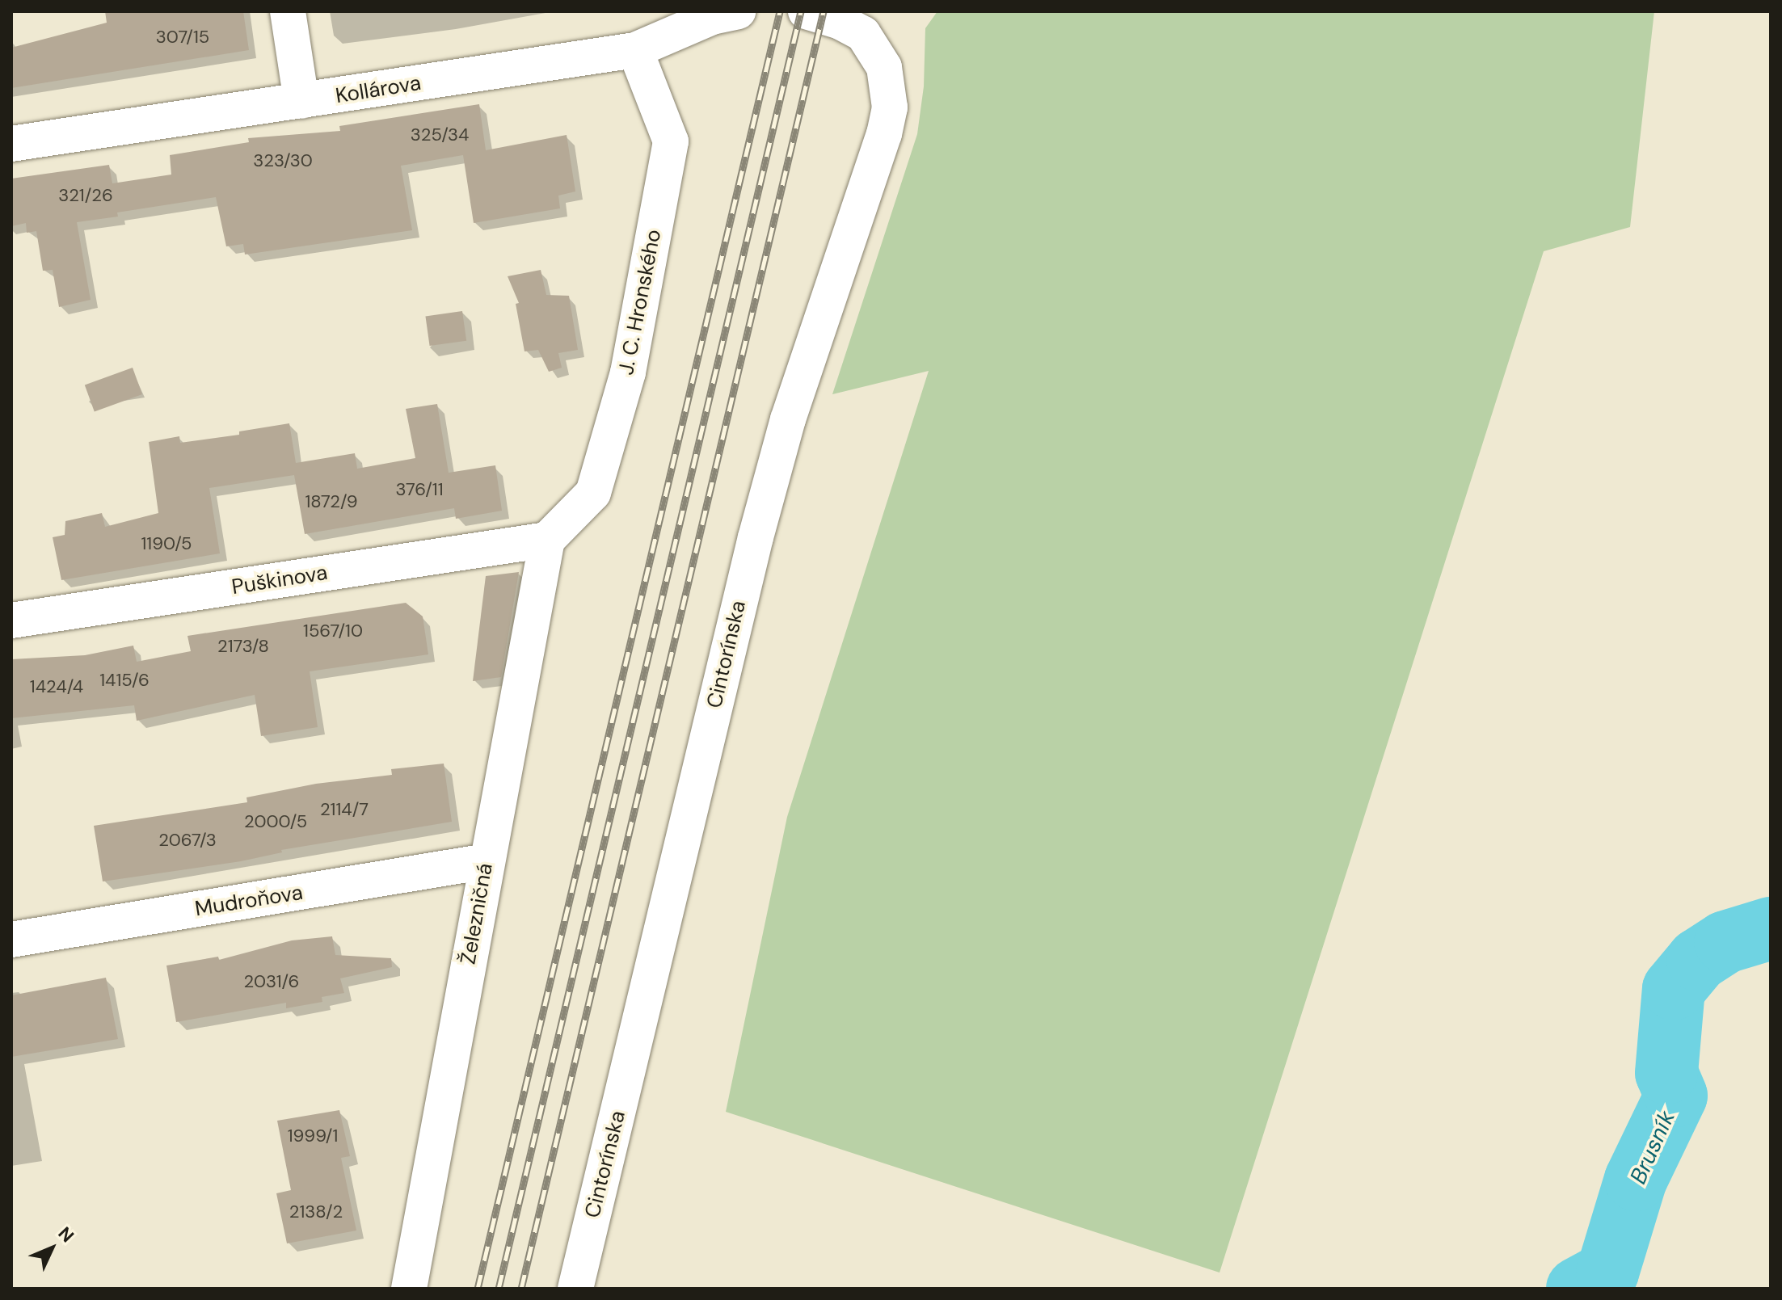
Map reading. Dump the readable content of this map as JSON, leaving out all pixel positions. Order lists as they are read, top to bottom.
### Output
{
  "streets": {
    "street": [
      "Kollárova",
      "J. C. Hronského",
      "Puškinova",
      "Cintorínska",
      "Mudroňova",
      "Železničná"
    ]
  },
  "crossings": [
    ["Kollárova", "J. C. Hronského"],
    ["J. C. Hronského", "Puškinova"],
    ["J. C. Hronského", "Železničná"],
    ["Puškinova", "Železničná"],
    ["Mudroňova", "Železničná"]
  ],
  "water": ["Brusník"],
  "house_numbers": [
    "307/15",
    "325/34",
    "323/30",
    "321/26",
    "376/11",
    "1872/9",
    "1190/5",
    "1567/10",
    "2173/8",
    "1415/6",
    "1424/4",
    "2114/7",
    "2000/5",
    "2067/3",
    "2031/6",
    "1999/1",
    "2138/2"
  ],
  "north": "top right"
}
